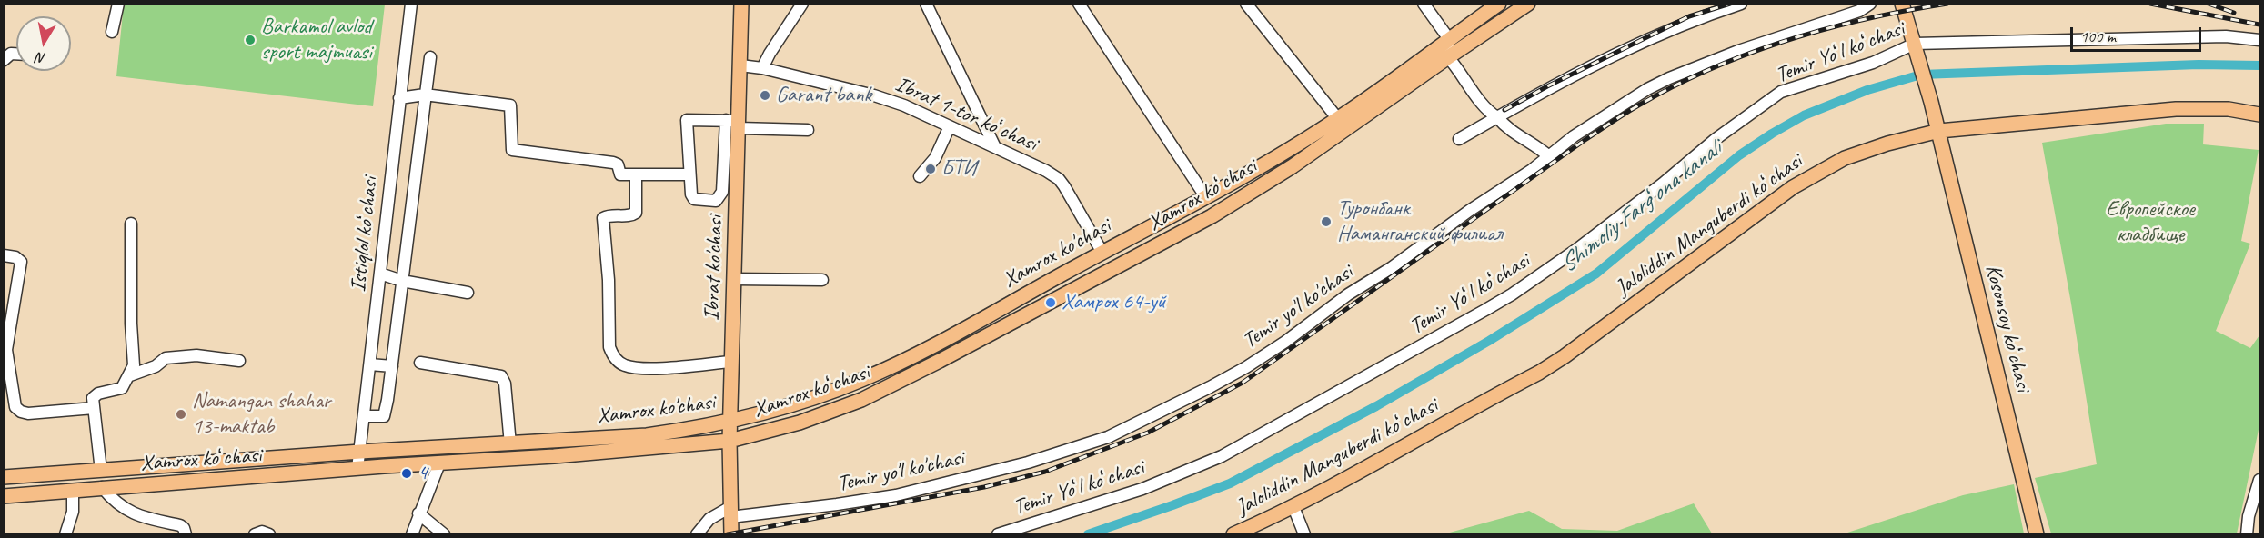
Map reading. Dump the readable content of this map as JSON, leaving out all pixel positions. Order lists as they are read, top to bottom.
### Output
{
  "streets": {
    "main road": [
      "Xamrox koʻchasi",
      "Jaloliddin Manguberdi koʻchasi",
      "Xamrox ko'chasi",
      "Ibrat ko'chasi",
      "Kosonsoy koʻchasi"
    ],
    "street": [
      "Temir Yoʻl koʻchasi",
      "Ibrat 1-tor koʻchasi",
      "Istiqlol koʻchasi",
      "Temir yo'l ko'chasi"
    ]
  },
  "crossings": [
    ["Temir Yoʻl koʻchasi", "Kosonsoy koʻchasi"],
    ["Ibrat 1-tor koʻchasi", "Xamrox ko'chasi"],
    ["Ibrat 1-tor koʻchasi", "Ibrat ko'chasi"],
    ["Xamrox koʻchasi", "Istiqlol koʻchasi"],
    ["Xamrox koʻchasi", "Ibrat ko'chasi"],
    ["Jaloliddin Manguberdi koʻchasi", "Kosonsoy koʻchasi"],
    ["Istiqlol koʻchasi", "Xamrox ko'chasi"],
    ["Xamrox ko'chasi", "Ibrat ko'chasi"],
    ["Ibrat ko'chasi", "Temir yo'l ko'chasi"]
  ],
  "water": ["Shimoliy Fargʻona kanali"],
  "parks": ["Европейское кладбище"],
  "places": [
    "Barkamol avlod sport majmuasi",
    "Garant bank",
    "БТИ",
    "Туронбанк Наманганский филиал",
    "Хамрох 64-уй",
    "Namangan shahar 13-maktab",
    "4"
  ],
  "scale_bar": "100 m",
  "north": "bottom"
}
